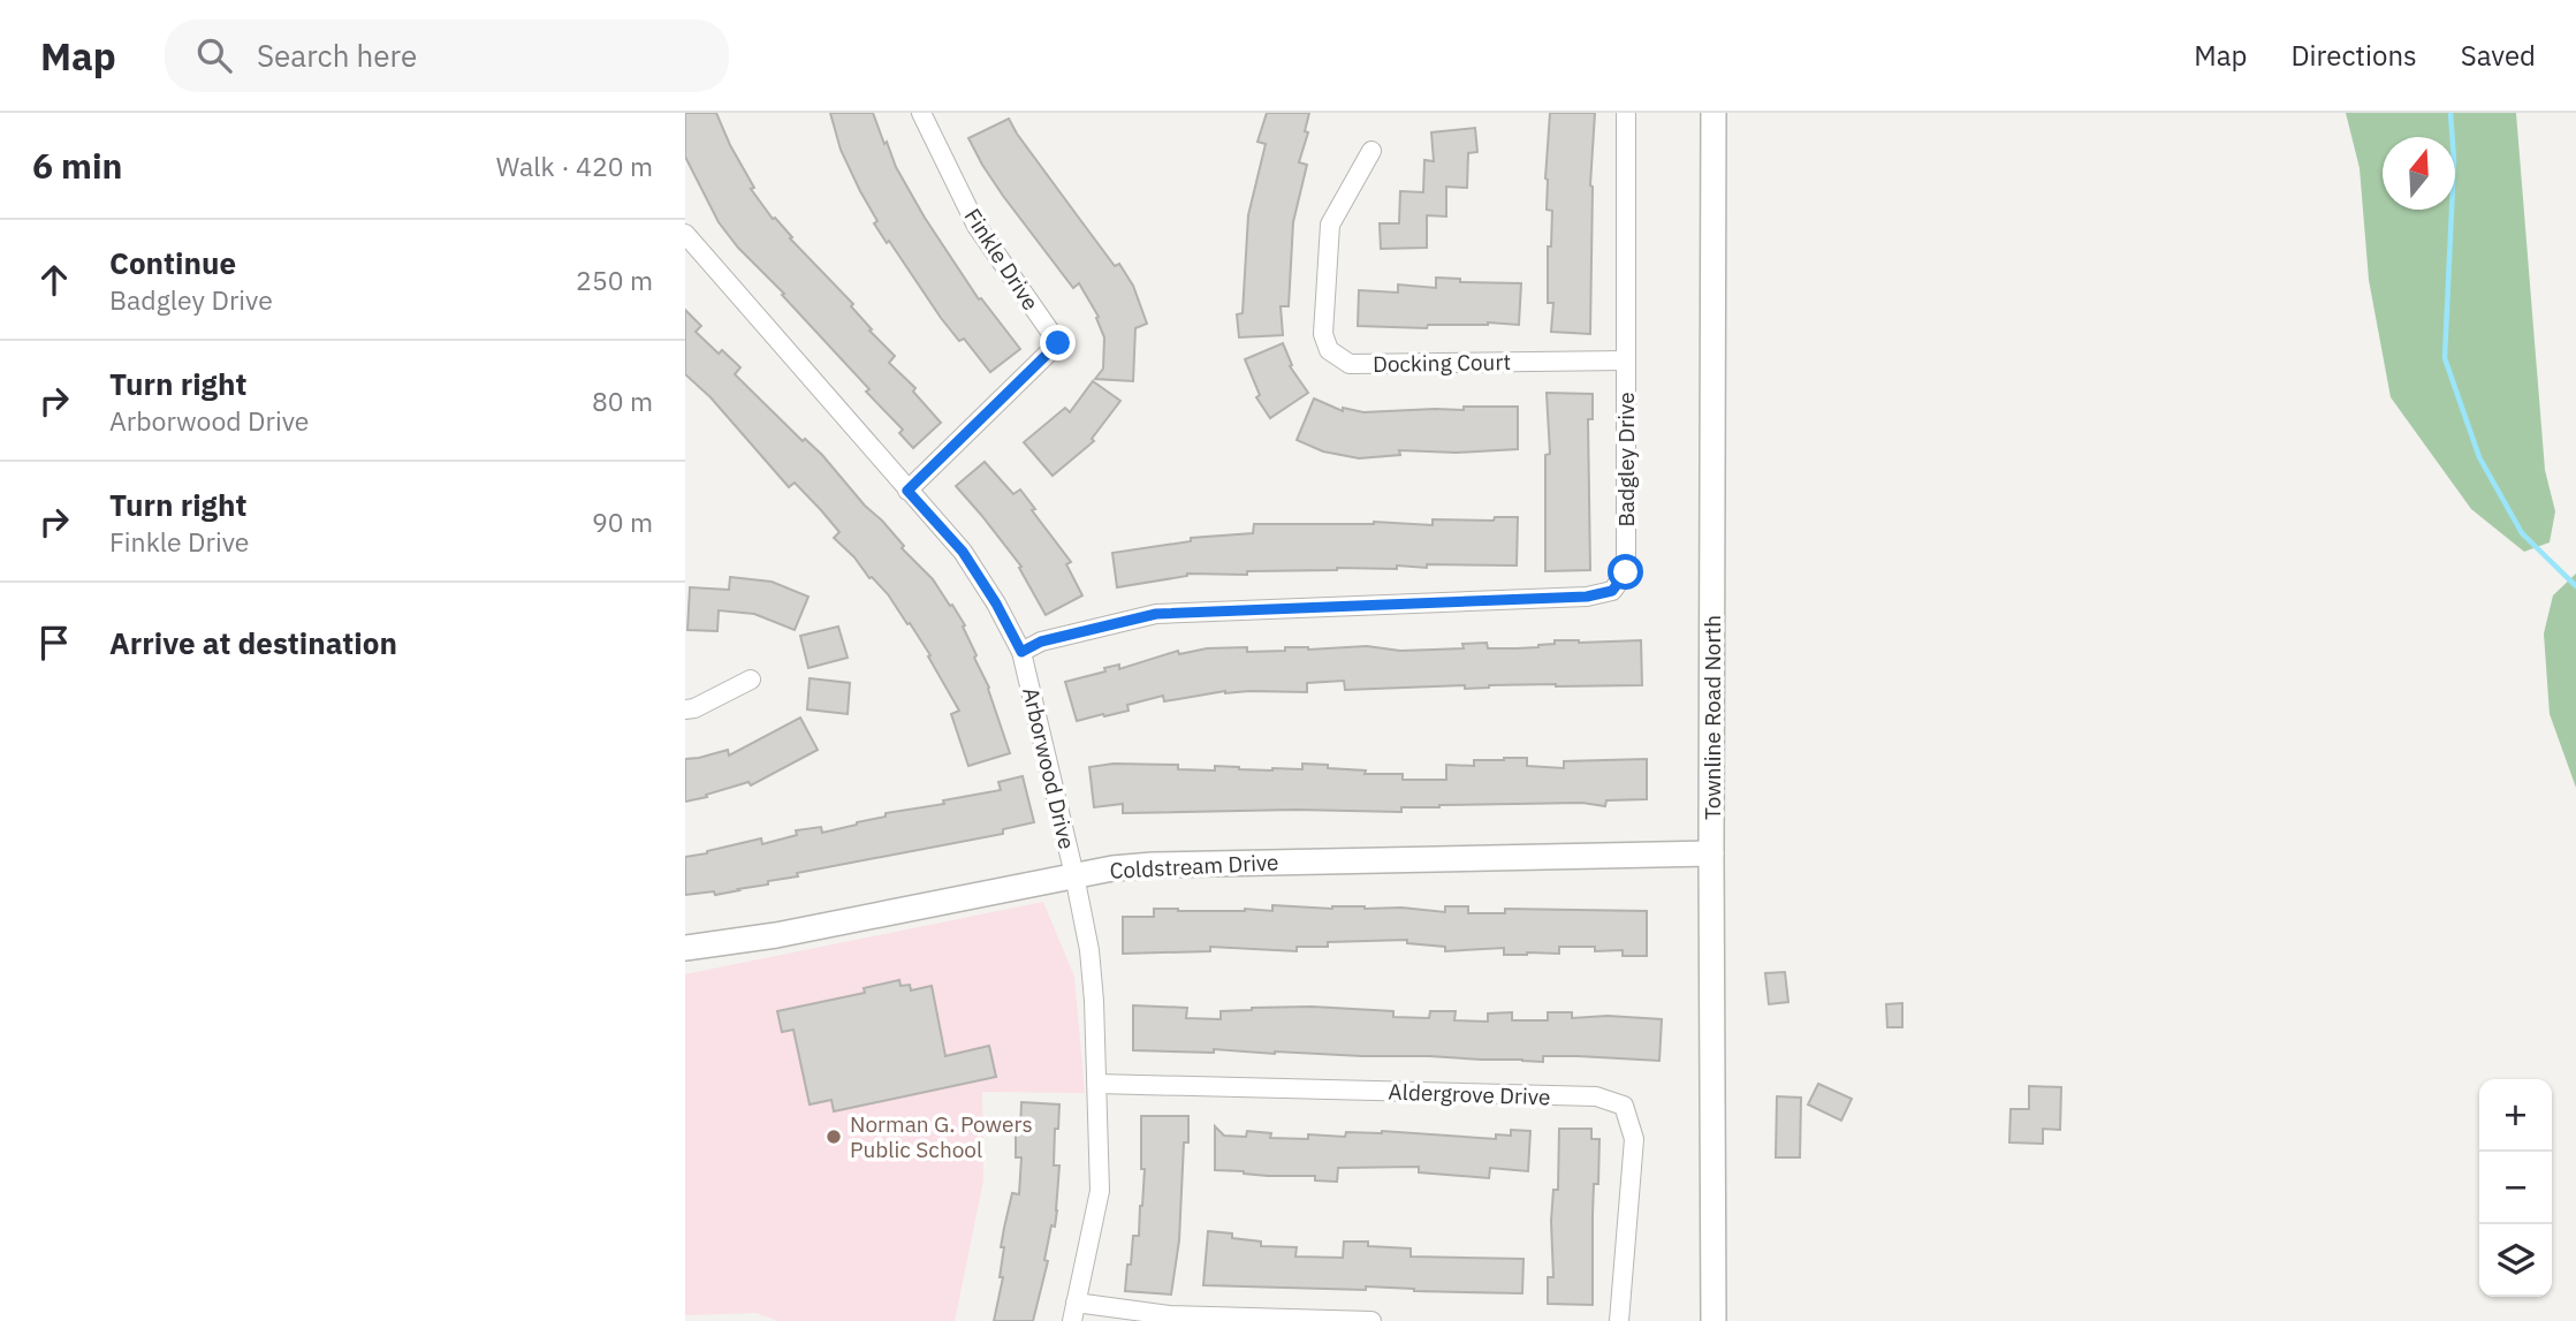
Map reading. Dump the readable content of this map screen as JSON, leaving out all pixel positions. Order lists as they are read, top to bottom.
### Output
{
  "streets": {
    "street": [
      "Finkle Drive",
      "Docking Court",
      "Badgley Drive",
      "Townline Road North",
      "Arborwood Drive",
      "Coldstream Drive",
      "Aldergrove Drive"
    ]
  },
  "crossings": [
    ["Finkle Drive", "Arborwood Drive"],
    ["Docking Court", "Badgley Drive"],
    ["Badgley Drive", "Arborwood Drive"],
    ["Townline Road North", "Coldstream Drive"],
    ["Arborwood Drive", "Coldstream Drive"],
    ["Arborwood Drive", "Aldergrove Drive"]
  ],
  "places": ["Norman G. Powers Public School"],
  "north": "top",
  "page": {
    "header": "Map",
    "search": "Search here",
    "nav": ["Map", "Directions", "Saved"],
    "heading": ["6 min", "Walk · 420 m"],
    "list": [
      ["Continue", "Badgley Drive", "250 m"],
      ["Turn right", "Arborwood Drive", "80 m"],
      ["Turn right", "Finkle Drive", "90 m"],
      "Arrive at destination"
    ],
    "map_buttons": ["+", "−"]
  }
}
